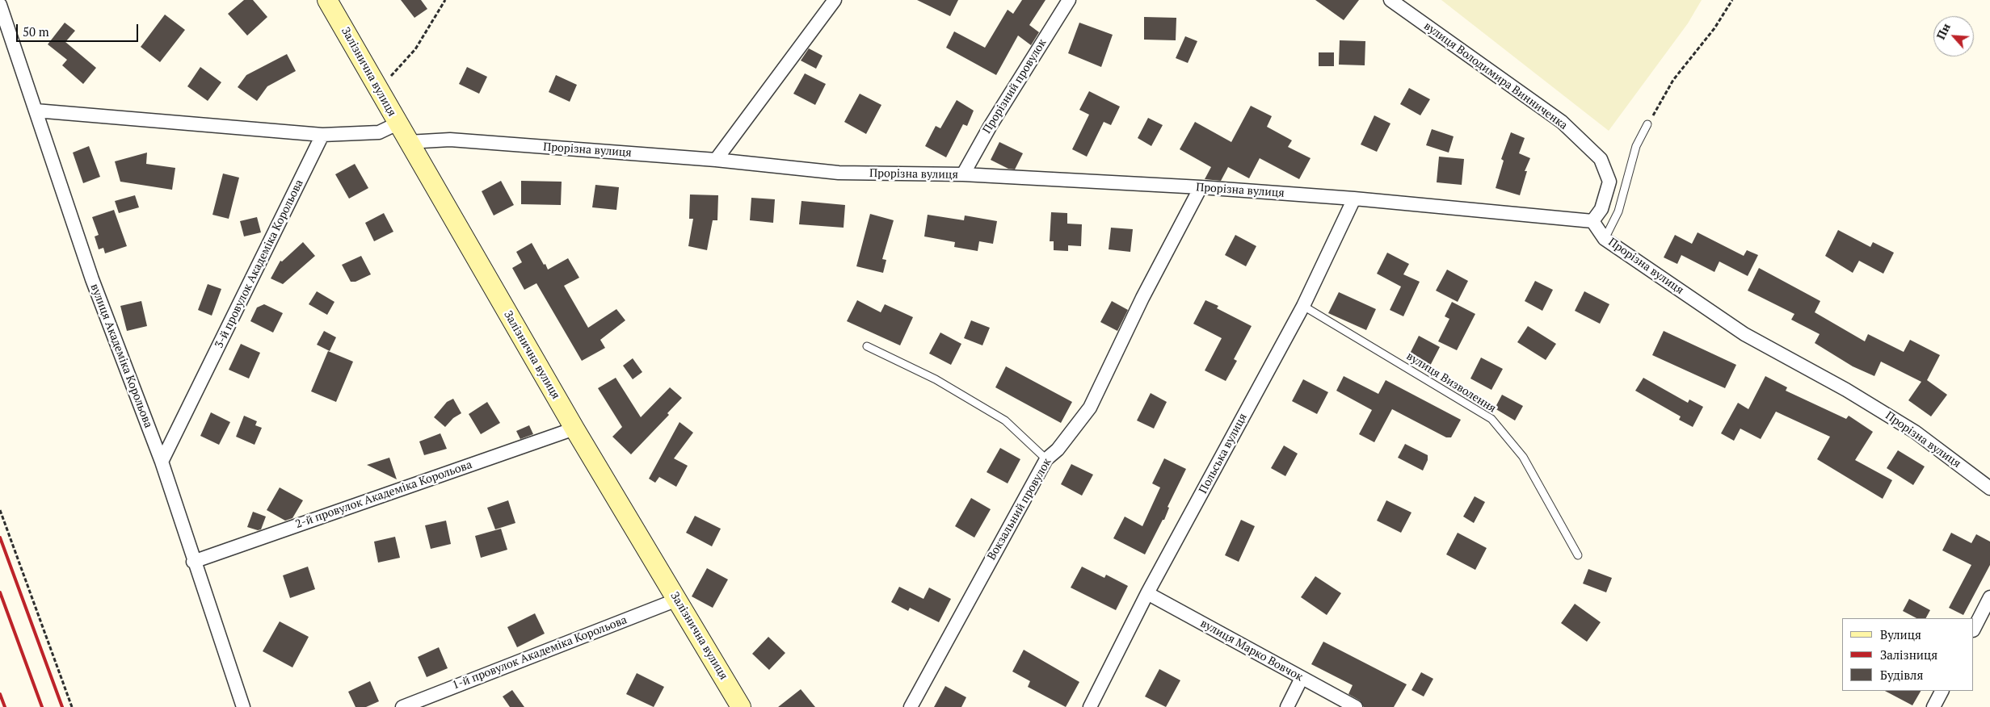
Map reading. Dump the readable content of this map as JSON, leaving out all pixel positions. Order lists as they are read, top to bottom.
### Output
{
  "streets": {
    "street": [
      "Залізнична вулиця",
      "вулиця Володимира Винниченка",
      "Прорізний провулок",
      "Прорізна вулиця",
      "3-й провулок Академіка Корольова",
      "вулиця Академіка Корольова",
      "Польська вулиця",
      "2-й провулок Академіка Корольова",
      "Вокзальний провулок",
      "вулиця Марко Вовчок",
      "1-й провулок Академіка Корольова"
    ],
    "lane": ["вулиця Визволення"]
  },
  "crossings": [
    ["Залізнична вулиця", "Прорізна вулиця"],
    ["Залізнична вулиця", "2-й провулок Академіка Корольова"],
    ["Залізнична вулиця", "1-й провулок Академіка Корольова"],
    ["вулиця Володимира Винниченка", "Прорізна вулиця"],
    ["Прорізний провулок", "Прорізна вулиця"],
    ["Прорізна вулиця", "Польська вулиця"],
    ["Прорізна вулиця", "Вокзальний провулок"],
    ["3-й провулок Академіка Корольова", "вулиця Академіка Корольова"],
    ["вулиця Академіка Корольова", "2-й провулок Академіка Корольова"],
    ["вулиця Визволення", "Польська вулиця"],
    ["Польська вулиця", "вулиця Марко Вовчок"]
  ],
  "legend": ["Вулиця", "Залізниця", "Будівля"],
  "scale_bar": "50 m",
  "north": "top left"
}
